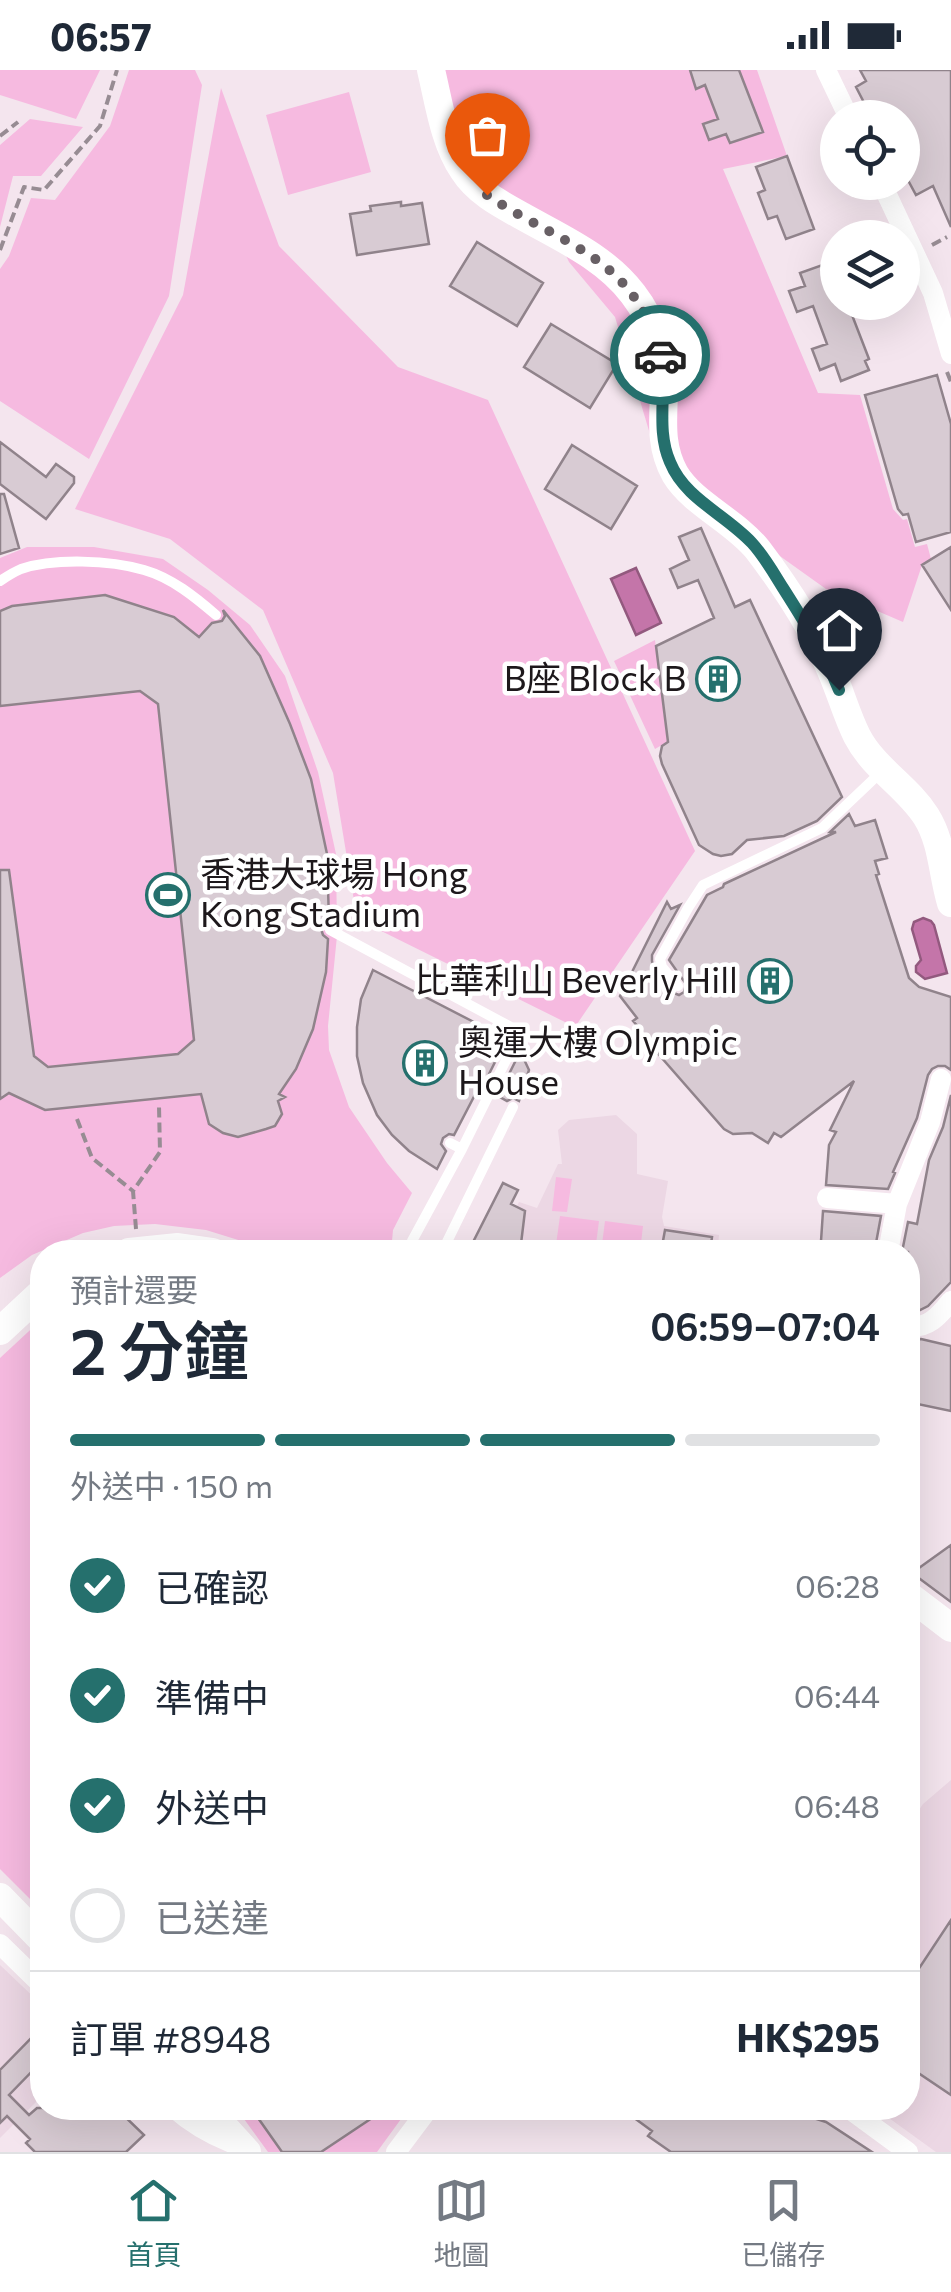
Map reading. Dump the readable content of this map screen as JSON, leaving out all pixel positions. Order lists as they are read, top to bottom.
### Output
{
  "places": {
    "building": ["B座 Block B", "比華利山 Beverly Hill", "奧運大樓 Olympic House"],
    "sports": ["香港大球場 Hong Kong Stadium"]
  },
  "page": {
    "status": "06:57",
    "heading": ["2 分鐘", "預計還要", "06:59–07:04"],
    "panel": ["訂單 #8948", "HK$295"],
    "bar": "外送中 · 150 m",
    "list": [
      ["已確認", "06:28"],
      ["準備中", "06:44"],
      ["外送中", "06:48"],
      "已送達"
    ],
    "tabs": ["首頁", "地圖", "已儲存"]
  }
}
